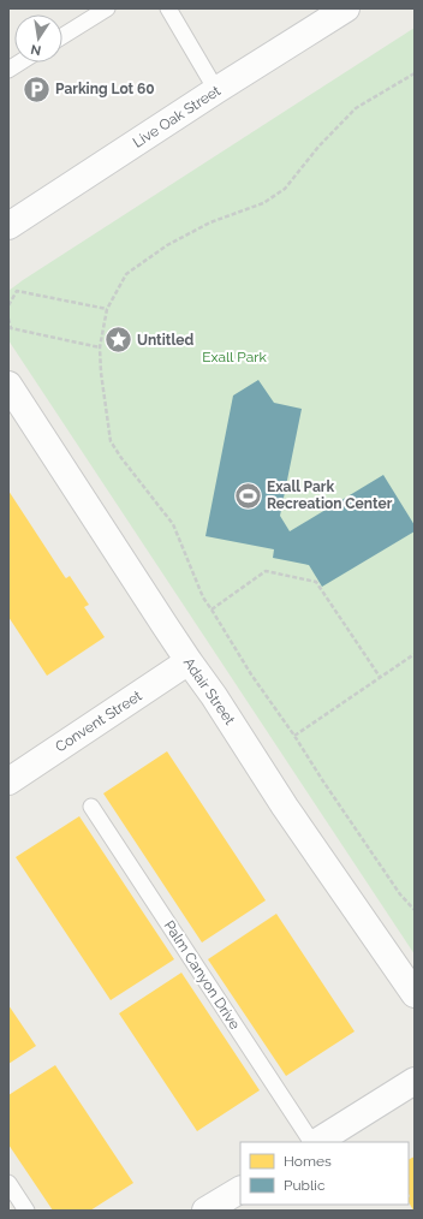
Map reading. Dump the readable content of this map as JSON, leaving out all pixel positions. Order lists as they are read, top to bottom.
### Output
{
  "streets": {
    "street": ["Live Oak Street", "Adair Street", "Convent Street"],
    "lane": ["Palm Canyon Drive"]
  },
  "crossings": [
    ["Adair Street", "Convent Street"]
  ],
  "parks": ["Exall Park"],
  "places": {
    "parking": ["Parking Lot 60"],
    "place": ["Untitled"],
    "sports": ["Exall Park Recreation Center"]
  },
  "legend": ["Homes", "Public"],
  "north": "bottom"
}
